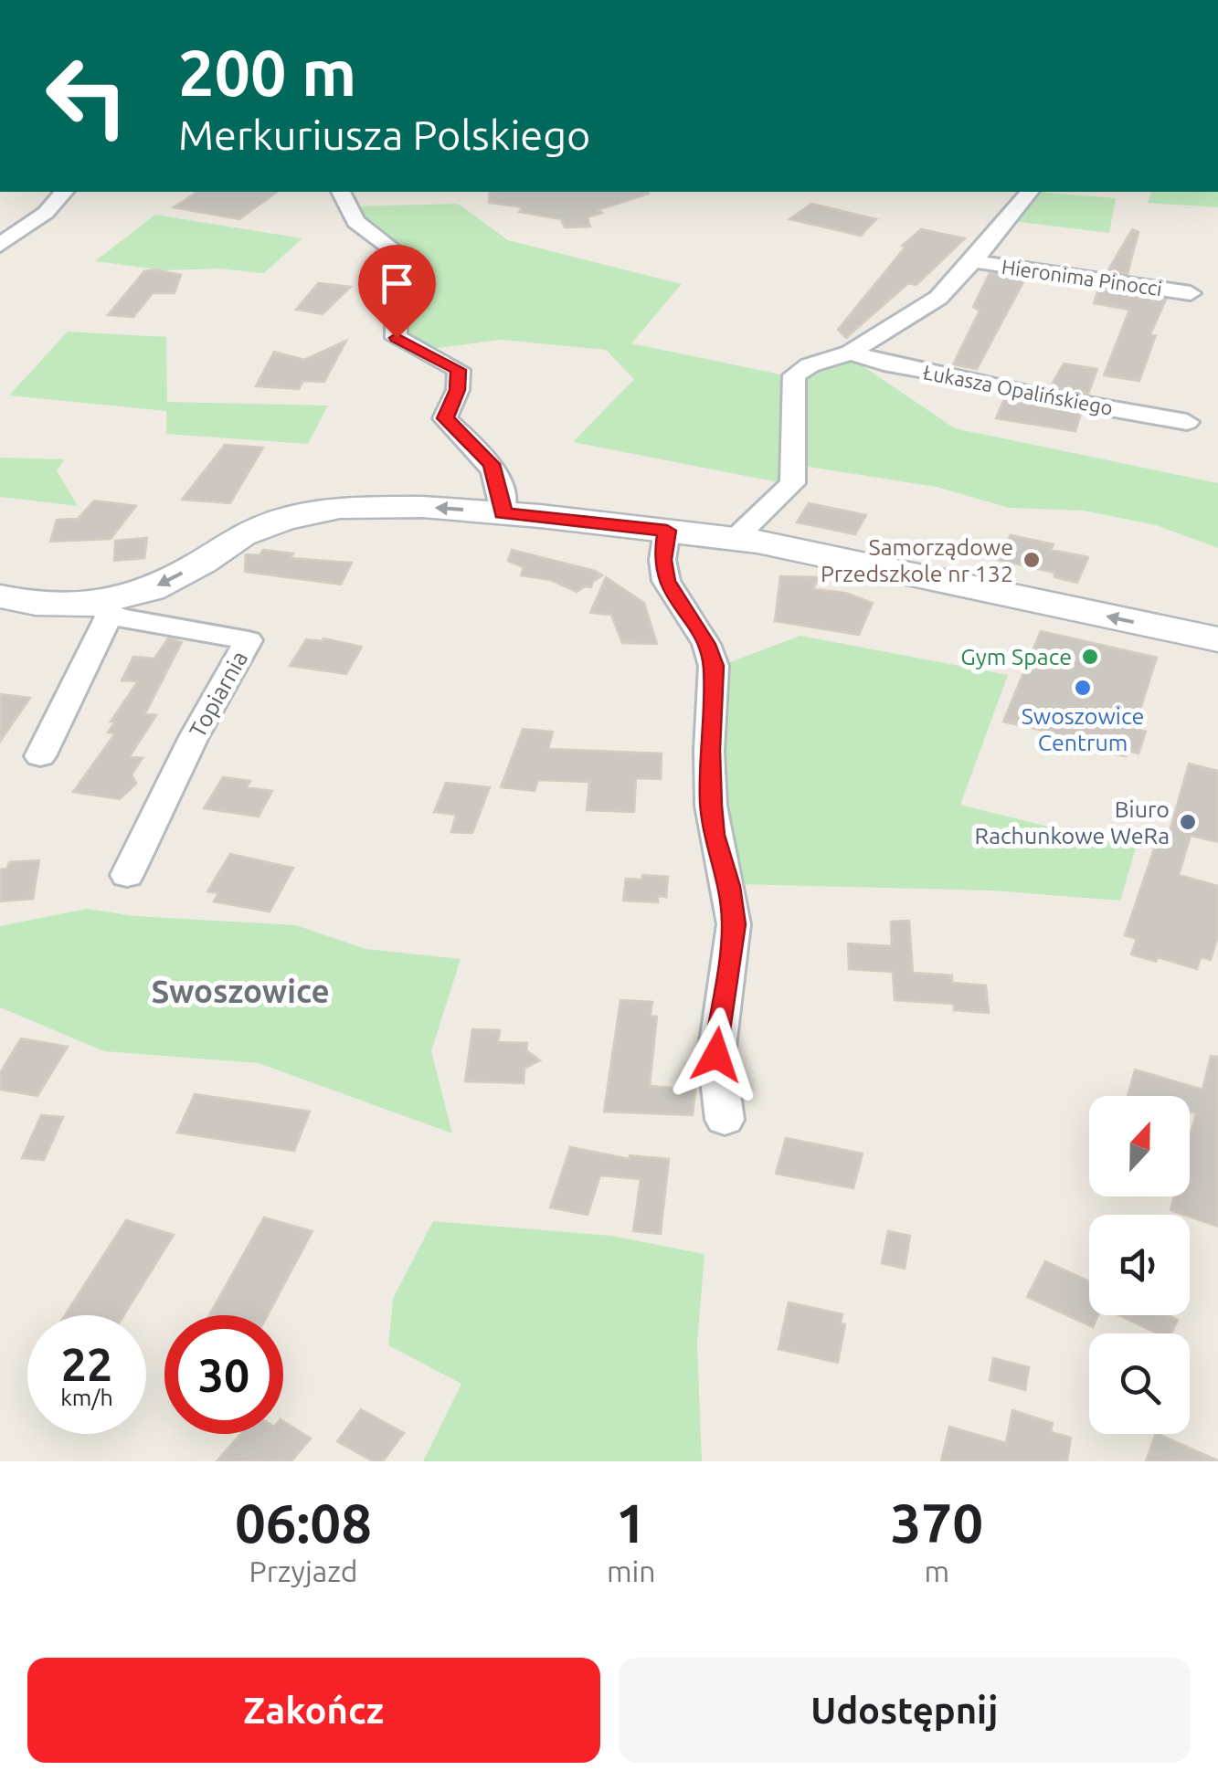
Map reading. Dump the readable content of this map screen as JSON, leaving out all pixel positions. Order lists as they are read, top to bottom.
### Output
{
  "streets": {
    "street": ["Hieronima Pinocci", "Łukasza Opalińskiego", "Topiarnia"]
  },
  "districts": ["Swoszowice"],
  "places": [
    "Samorządowe Przedszkole nr 132",
    "Gym Space",
    "Swoszowice Centrum",
    "Biuro Rachunkowe WeRa"
  ],
  "north": "top",
  "page": {
    "turn": ["200 m", "Merkuriusza Polskiego"],
    "speed": "22 km/h",
    "limit": "30",
    "eta": [
      "06:08",
      "Przyjazd",
      "1",
      "min",
      "370",
      "m"
    ],
    "buttons": ["Zakończ", "Udostępnij"]
  }
}
